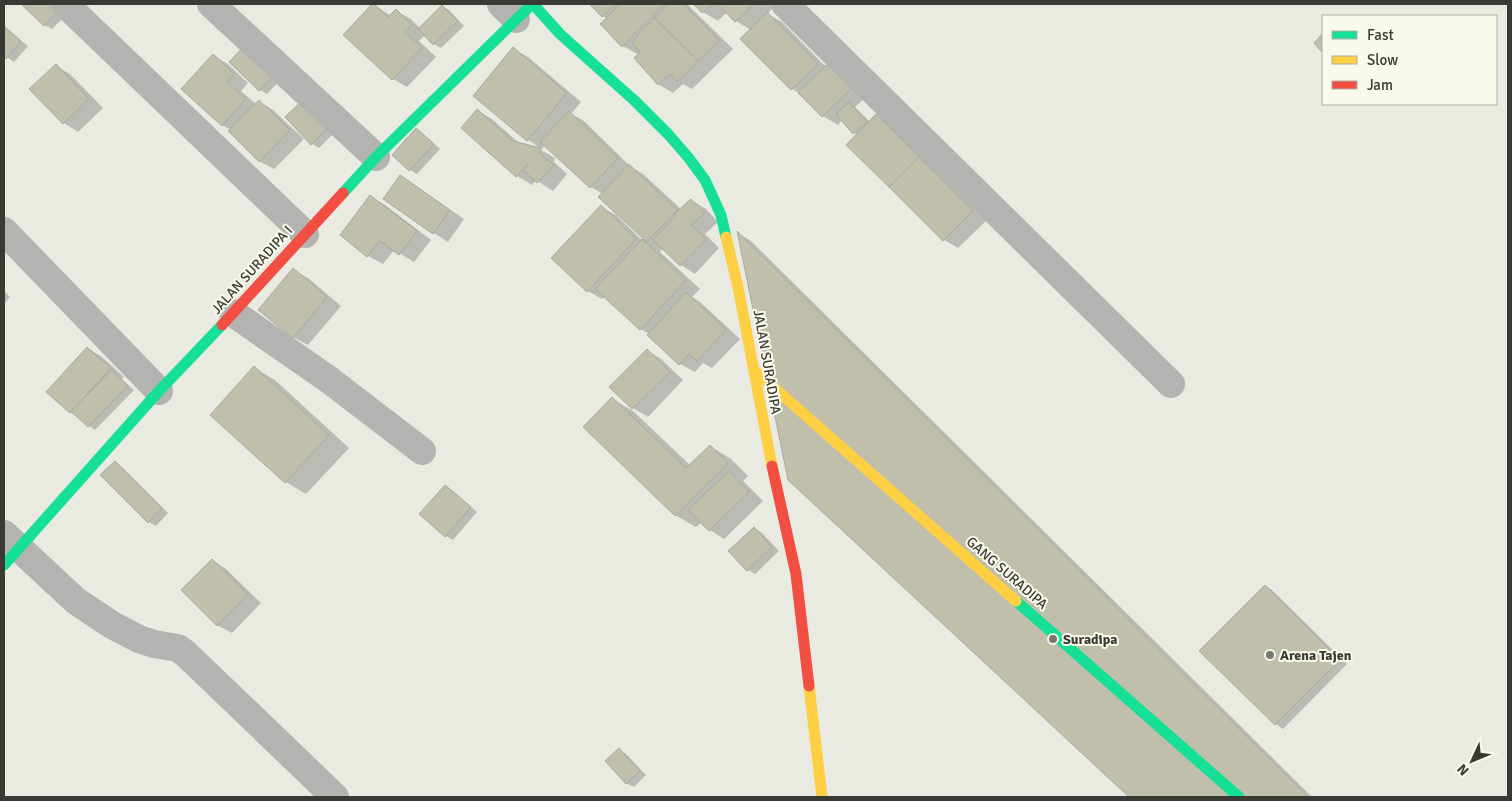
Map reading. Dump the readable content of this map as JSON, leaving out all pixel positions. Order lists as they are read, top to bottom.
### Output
{
  "streets": {
    "street": ["JALAN SURADIPA I", "JALAN SURADIPA", "GANG SURADIPA"]
  },
  "crossings": [
    ["JALAN SURADIPA I", "JALAN SURADIPA"],
    ["JALAN SURADIPA", "GANG SURADIPA"]
  ],
  "places": ["Suradipa", "Arena Tajen"],
  "legend": ["Fast", "Slow", "Jam"],
  "north": "bottom left"
}
